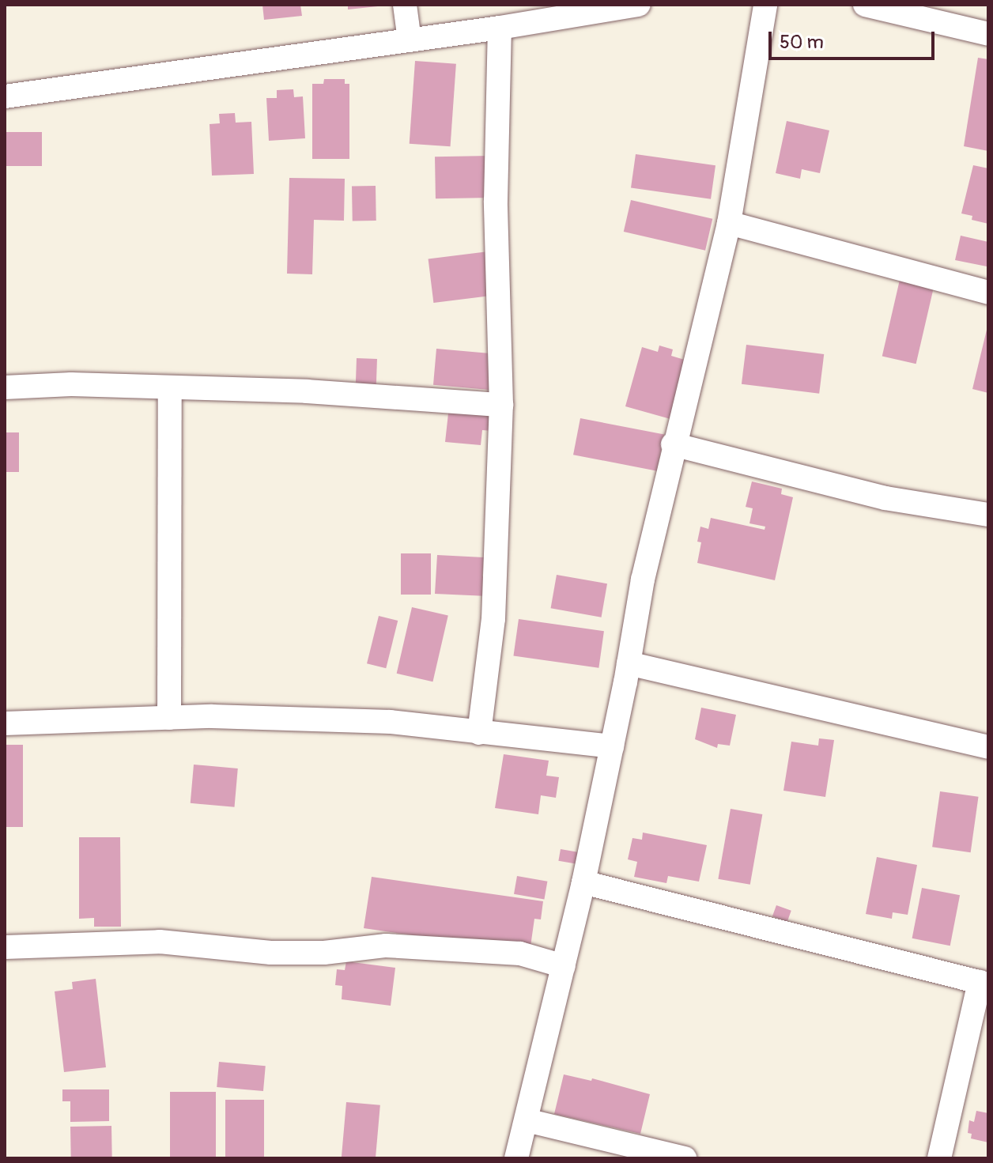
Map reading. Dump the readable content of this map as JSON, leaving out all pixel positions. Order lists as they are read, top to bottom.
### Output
{
  "scale_bar": "50 m"
}
